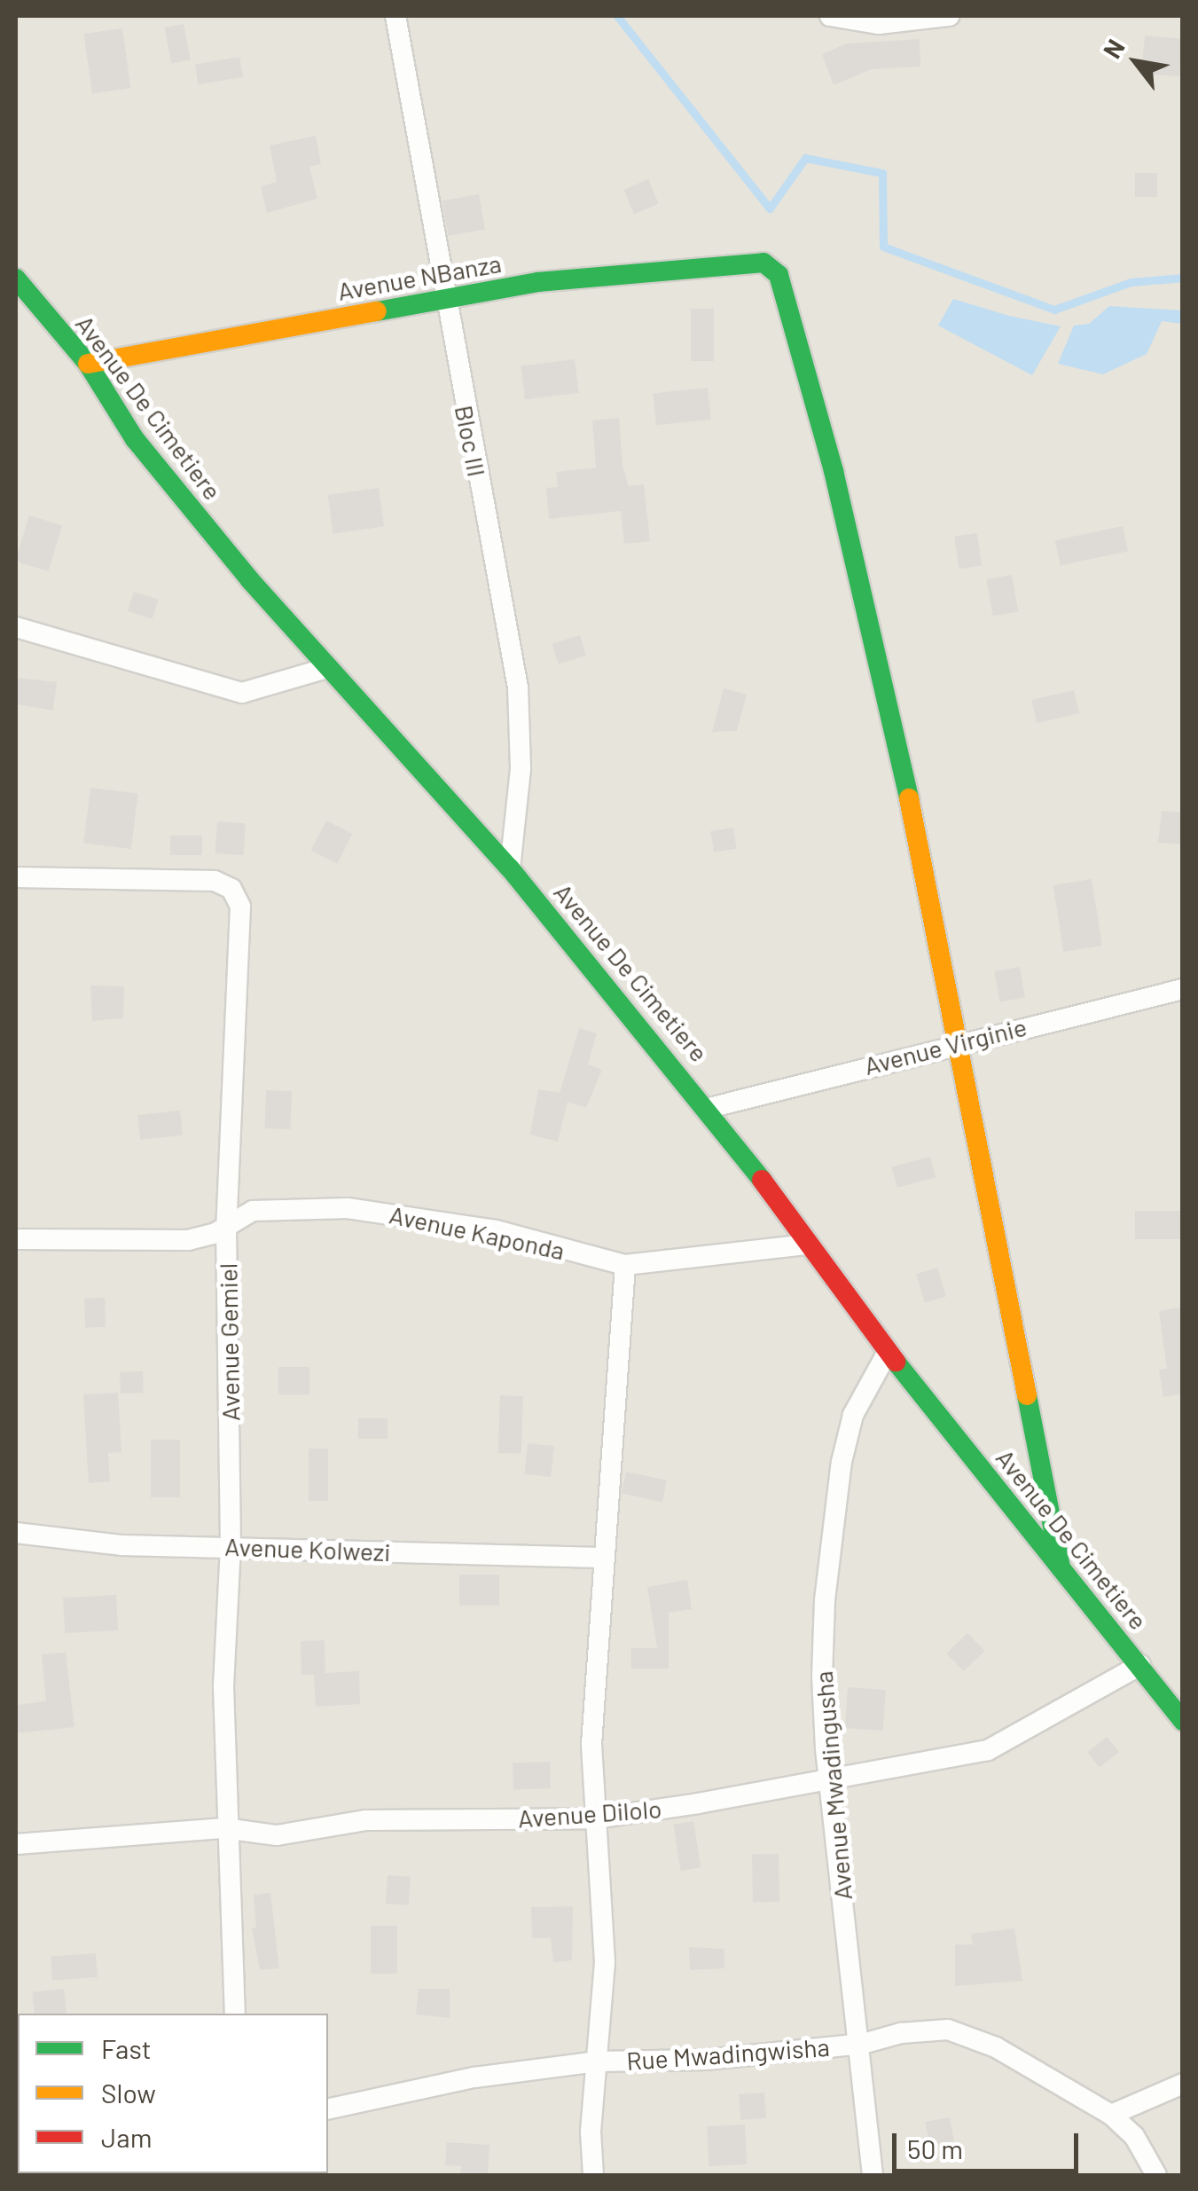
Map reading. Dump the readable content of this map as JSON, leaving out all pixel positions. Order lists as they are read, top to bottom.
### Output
{
  "streets": {
    "street": [
      "Avenue NBanza",
      "Avenue De Cimetiere",
      "Bloc III",
      "Avenue Virginie",
      "Avenue Kaponda",
      "Avenue Gemiel",
      "Avenue Kolwezi",
      "Avenue Mwadingusha",
      "Avenue Dilolo",
      "Rue Mwadingwisha"
    ]
  },
  "crossings": [
    ["Avenue NBanza", "Avenue De Cimetiere"],
    ["Avenue NBanza", "Bloc III"],
    ["Avenue NBanza", "Avenue Virginie"],
    ["Avenue De Cimetiere", "Bloc III"],
    ["Avenue De Cimetiere", "Avenue Virginie"],
    ["Avenue De Cimetiere", "Avenue Mwadingusha"],
    ["Avenue De Cimetiere", "Avenue Dilolo"],
    ["Avenue Kaponda", "Avenue Gemiel"],
    ["Avenue Gemiel", "Avenue Kolwezi"],
    ["Avenue Gemiel", "Avenue Dilolo"],
    ["Avenue Mwadingusha", "Avenue Dilolo"],
    ["Avenue Mwadingusha", "Rue Mwadingwisha"]
  ],
  "legend": ["Fast", "Slow", "Jam"],
  "scale_bar": "50 m",
  "north": "top left"
}
